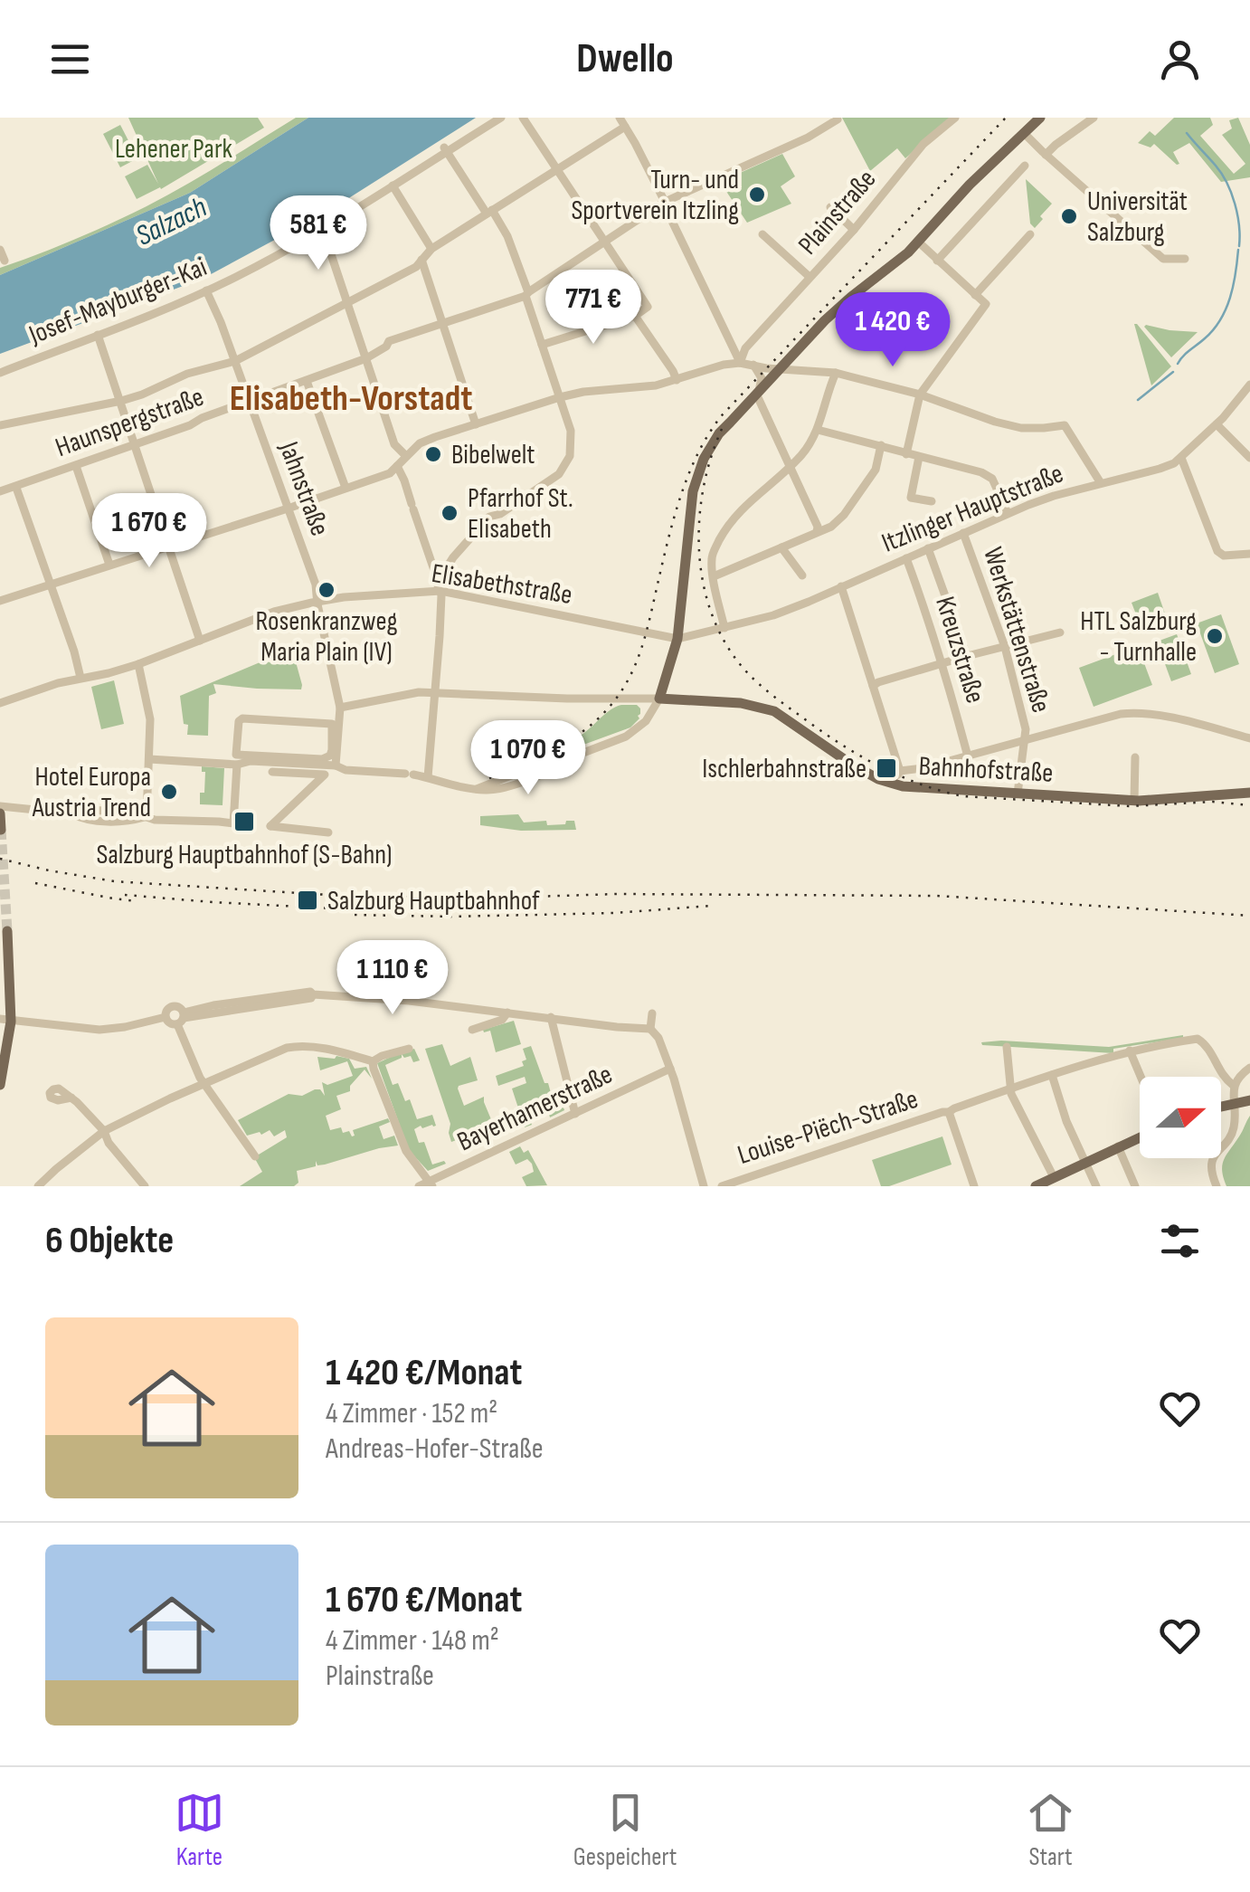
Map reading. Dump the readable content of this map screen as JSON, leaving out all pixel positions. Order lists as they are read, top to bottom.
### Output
{
  "streets": {
    "main road": ["Bahnhofstraße"],
    "street": [
      "Plainstraße",
      "Josef-Mayburger-Kai",
      "Haunspergstraße",
      "Jahnstraße",
      "Itzlinger Hauptstraße",
      "Elisabethstraße",
      "Werkstättenstraße",
      "Kreuzstraße",
      "Bayerhamerstraße",
      "Louise-Piëch-Straße"
    ]
  },
  "crossings": [
    ["Josef-Mayburger-Kai", "Jahnstraße"],
    ["Haunspergstraße", "Jahnstraße"],
    ["Jahnstraße", "Elisabethstraße"],
    ["Itzlinger Hauptstraße", "Elisabethstraße"],
    ["Itzlinger Hauptstraße", "Werkstättenstraße"],
    ["Itzlinger Hauptstraße", "Kreuzstraße"],
    ["Werkstättenstraße", "Bahnhofstraße"]
  ],
  "districts": ["Elisabeth-Vorstadt"],
  "water": ["Salzach"],
  "parks": ["Lehener Park"],
  "places": {
    "other": [
      "Turn- und Sportverein Itzling",
      "Universität Salzburg",
      "Bibelwelt",
      "Pfarrhof St. Elisabeth",
      "Rosenkranzweg Maria Plain (IV)",
      "HTL Salzburg - Turnhalle",
      "Hotel Europa Austria Trend"
    ],
    "transit": ["Ischlerbahnstraße", "Salzburg Hauptbahnhof (S-Bahn)", "Salzburg Hauptbahnhof"]
  },
  "north": "right",
  "page": {
    "header": "Dwello",
    "price": [
      "581 €",
      "771 €",
      "1 420 €",
      "1 670 €",
      "1 070 €",
      "1 110 €"
    ],
    "heading": "6 Objekte",
    "list": [
      {
        "name": "1 420 €/Monat",
        "note": "4 Zimmer · 152 m² · Andreas-Hofer-Straße"
      },
      {
        "name": "1 670 €/Monat",
        "note": "4 Zimmer · 148 m² · Plainstraße"
      }
    ],
    "tabs": ["Karte", "Gespeichert", "Start"]
  }
}
